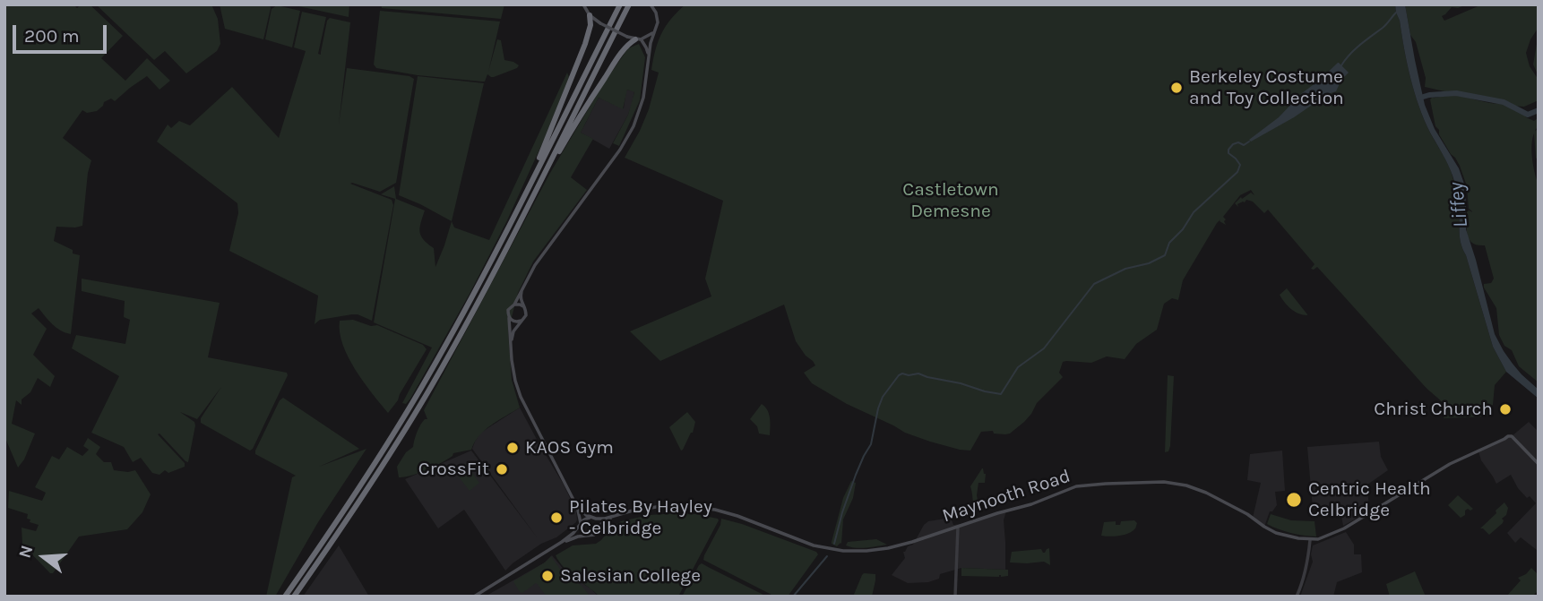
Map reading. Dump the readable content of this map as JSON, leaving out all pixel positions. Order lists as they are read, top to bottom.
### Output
{
  "streets": {
    "main road": ["Maynooth Road"]
  },
  "water": ["Liffey"],
  "parks": ["Castletown Demesne"],
  "places": [
    "Berkeley Costume and Toy Collection",
    "Christ Church",
    "KAOS Gym",
    "CrossFit",
    "Centric Health Celbridge",
    "Pilates By Hayley - Celbridge",
    "Salesian College"
  ],
  "scale_bar": "200 m",
  "north": "left"
}
